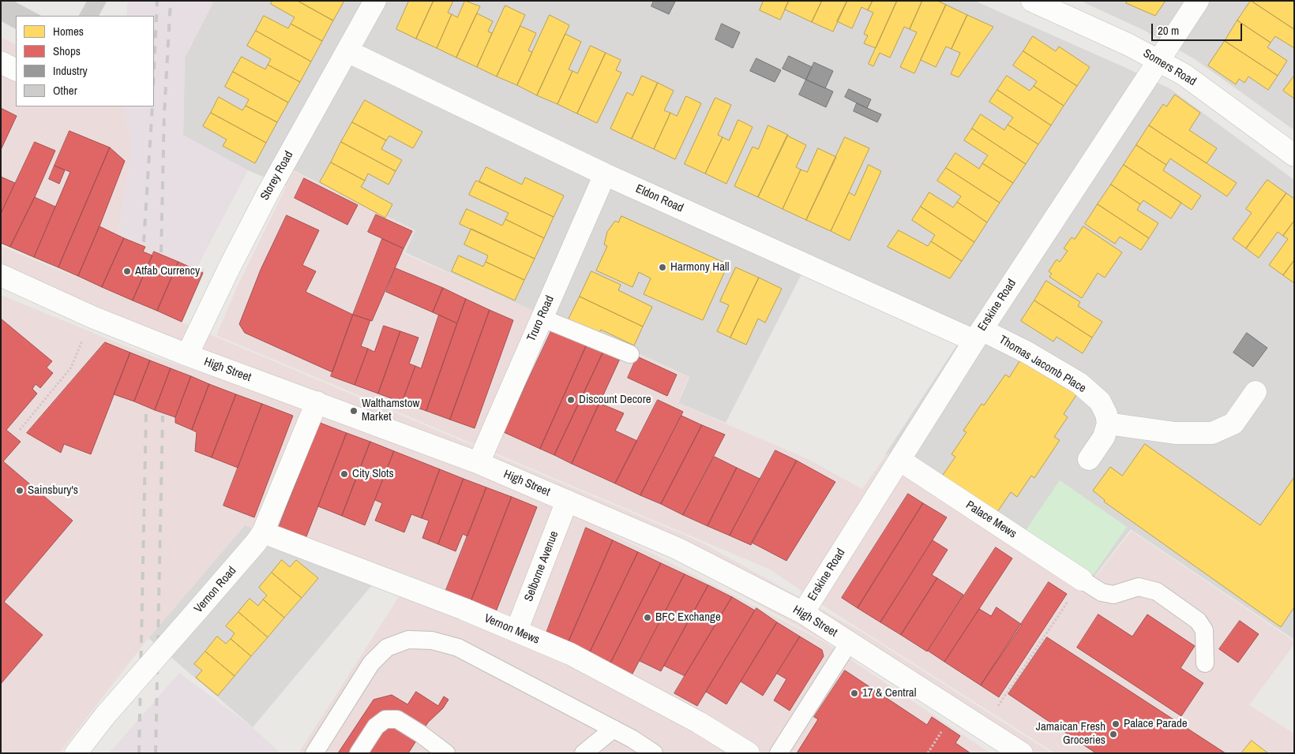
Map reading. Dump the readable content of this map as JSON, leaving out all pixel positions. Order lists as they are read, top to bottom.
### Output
{
  "streets": {
    "street": [
      "Somers Road",
      "Storey Road",
      "Eldon Road",
      "Erskine Road",
      "Truro Road",
      "Thomas Jacomb Place",
      "High Street",
      "Palace Mews",
      "Selborne Avenue",
      "Vernon Road",
      "Vernon Mews"
    ]
  },
  "crossings": [
    ["Somers Road", "Erskine Road"],
    ["Storey Road", "Eldon Road"],
    ["Storey Road", "High Street"],
    ["Eldon Road", "Erskine Road"],
    ["Eldon Road", "Truro Road"],
    ["Eldon Road", "Thomas Jacomb Place"],
    ["Erskine Road", "Thomas Jacomb Place"],
    ["Erskine Road", "High Street"],
    ["Erskine Road", "Palace Mews"],
    ["Truro Road", "High Street"],
    ["High Street", "Selborne Avenue"],
    ["High Street", "Vernon Road"],
    ["Selborne Avenue", "Vernon Mews"],
    ["Vernon Road", "Vernon Mews"]
  ],
  "places": [
    "Harmony Hall",
    "Atfab Currency",
    "Discount Decore",
    "Walthamstow Market",
    "City Slots",
    "Sainsbury's",
    "BFC Exchange",
    "17 & Central",
    "Palace Parade",
    "Jamaican Fresh Groceries"
  ],
  "legend": [
    "Homes",
    "Shops",
    "Industry",
    "Other"
  ],
  "scale_bar": "20 m"
}
